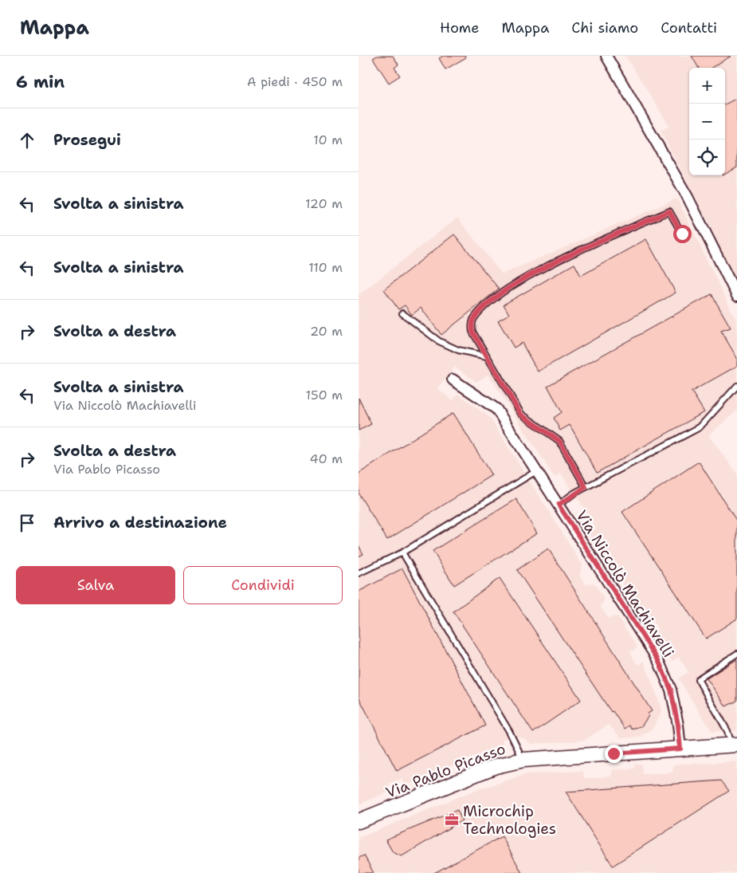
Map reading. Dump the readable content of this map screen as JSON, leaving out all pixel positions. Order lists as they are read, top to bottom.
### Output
{
  "streets": {
    "main road": ["Via Pablo Picasso"],
    "street": ["Via Niccolò Machiavelli"]
  },
  "crossings": [
    ["Via Niccolò Machiavelli", "Via Pablo Picasso"]
  ],
  "places": {
    "office": ["Microchip Technologies"]
  },
  "page": {
    "header": "Mappa",
    "nav": [
      "Home",
      "Mappa",
      "Chi siamo",
      "Contatti"
    ],
    "heading": ["6 min", "A piedi · 450 m"],
    "map_buttons": ["+", "−"],
    "list": [
      ["Prosegui", "10 m"],
      ["Svolta a sinistra", "120 m"],
      ["Svolta a sinistra", "110 m"],
      ["Svolta a destra", "20 m"],
      ["Svolta a sinistra", "Via Niccolò Machiavelli", "150 m"],
      ["Svolta a destra", "Via Pablo Picasso", "40 m"],
      "Arrivo a destinazione"
    ],
    "buttons": ["Salva", "Condividi"]
  }
}
